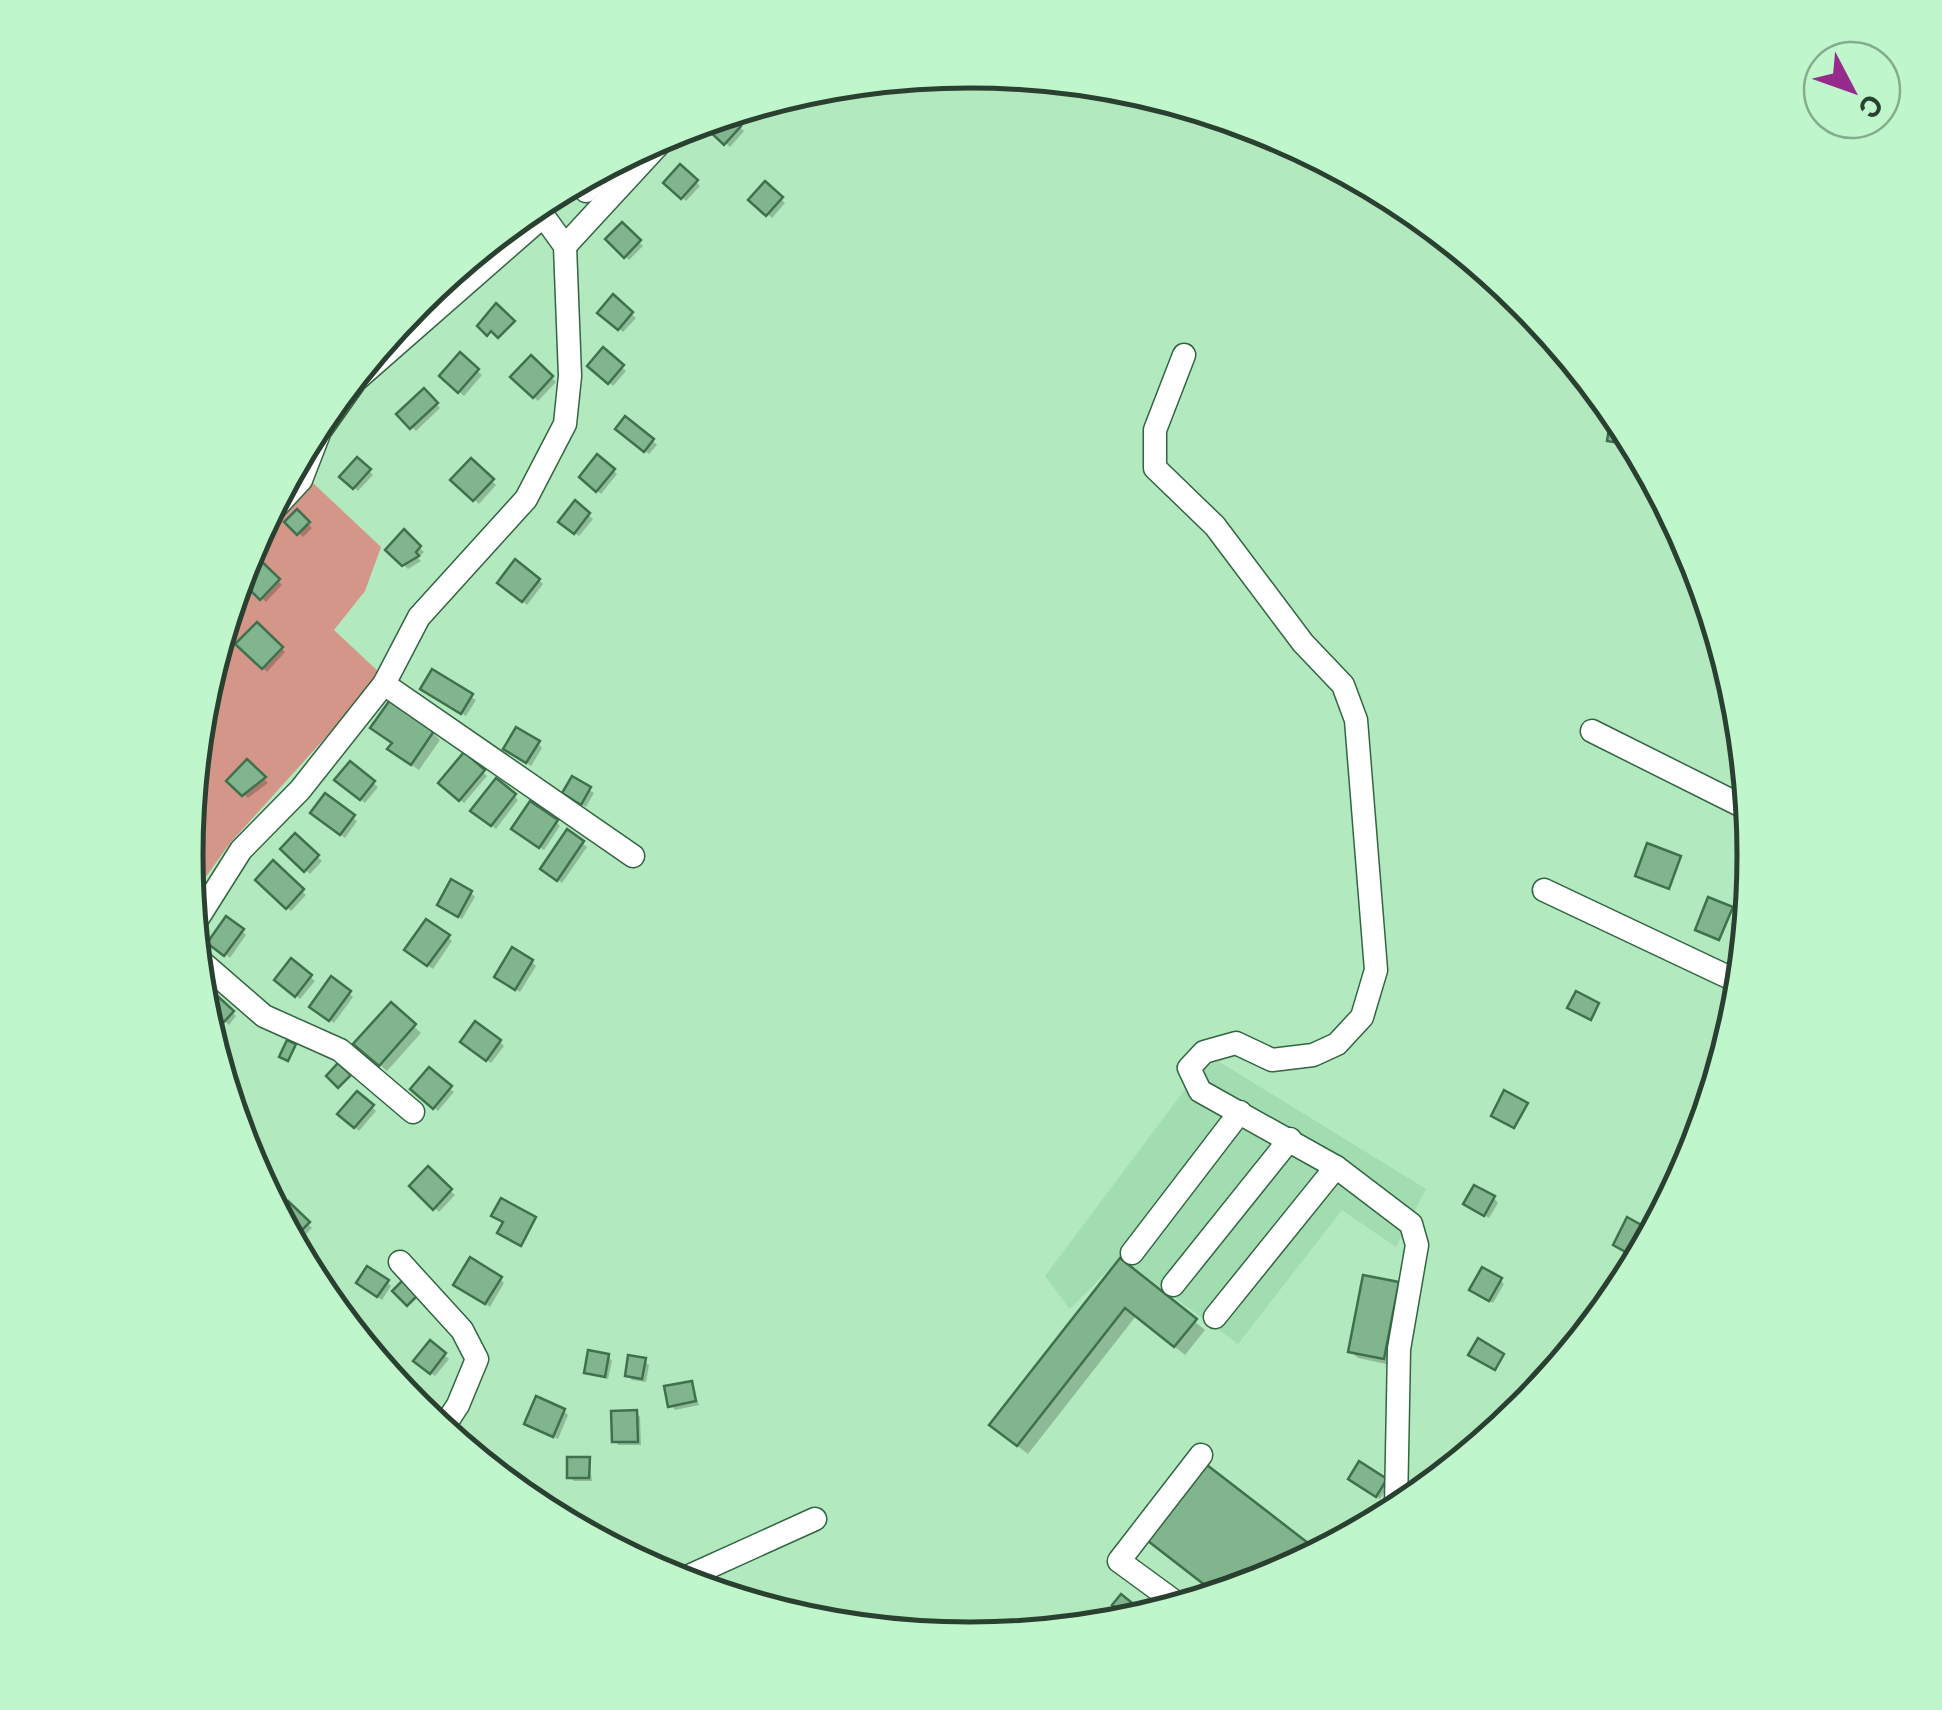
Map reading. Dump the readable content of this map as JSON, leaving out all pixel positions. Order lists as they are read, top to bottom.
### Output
{
  "north": "bottom right"
}
